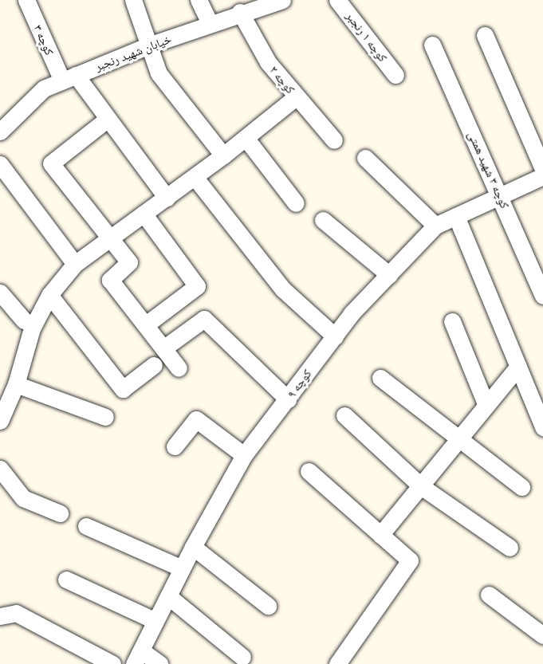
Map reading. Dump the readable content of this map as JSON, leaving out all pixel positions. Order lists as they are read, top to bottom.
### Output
{
  "streets": {
    "street": [
      "کوچه ۱ رنجبر",
      "کوچه ۳",
      "خیابان شهید رنجبر",
      "کوچه ۲",
      "کوچه ۳ شهید همتی",
      "کوچه ۹"
    ]
  },
  "crossings": [
    ["کوچه ۳", "خیابان شهید رنجبر"],
    ["خیابان شهید رنجبر", "کوچه ۲"],
    ["کوچه ۳ شهید همتی", "کوچه ۹"]
  ]
}
